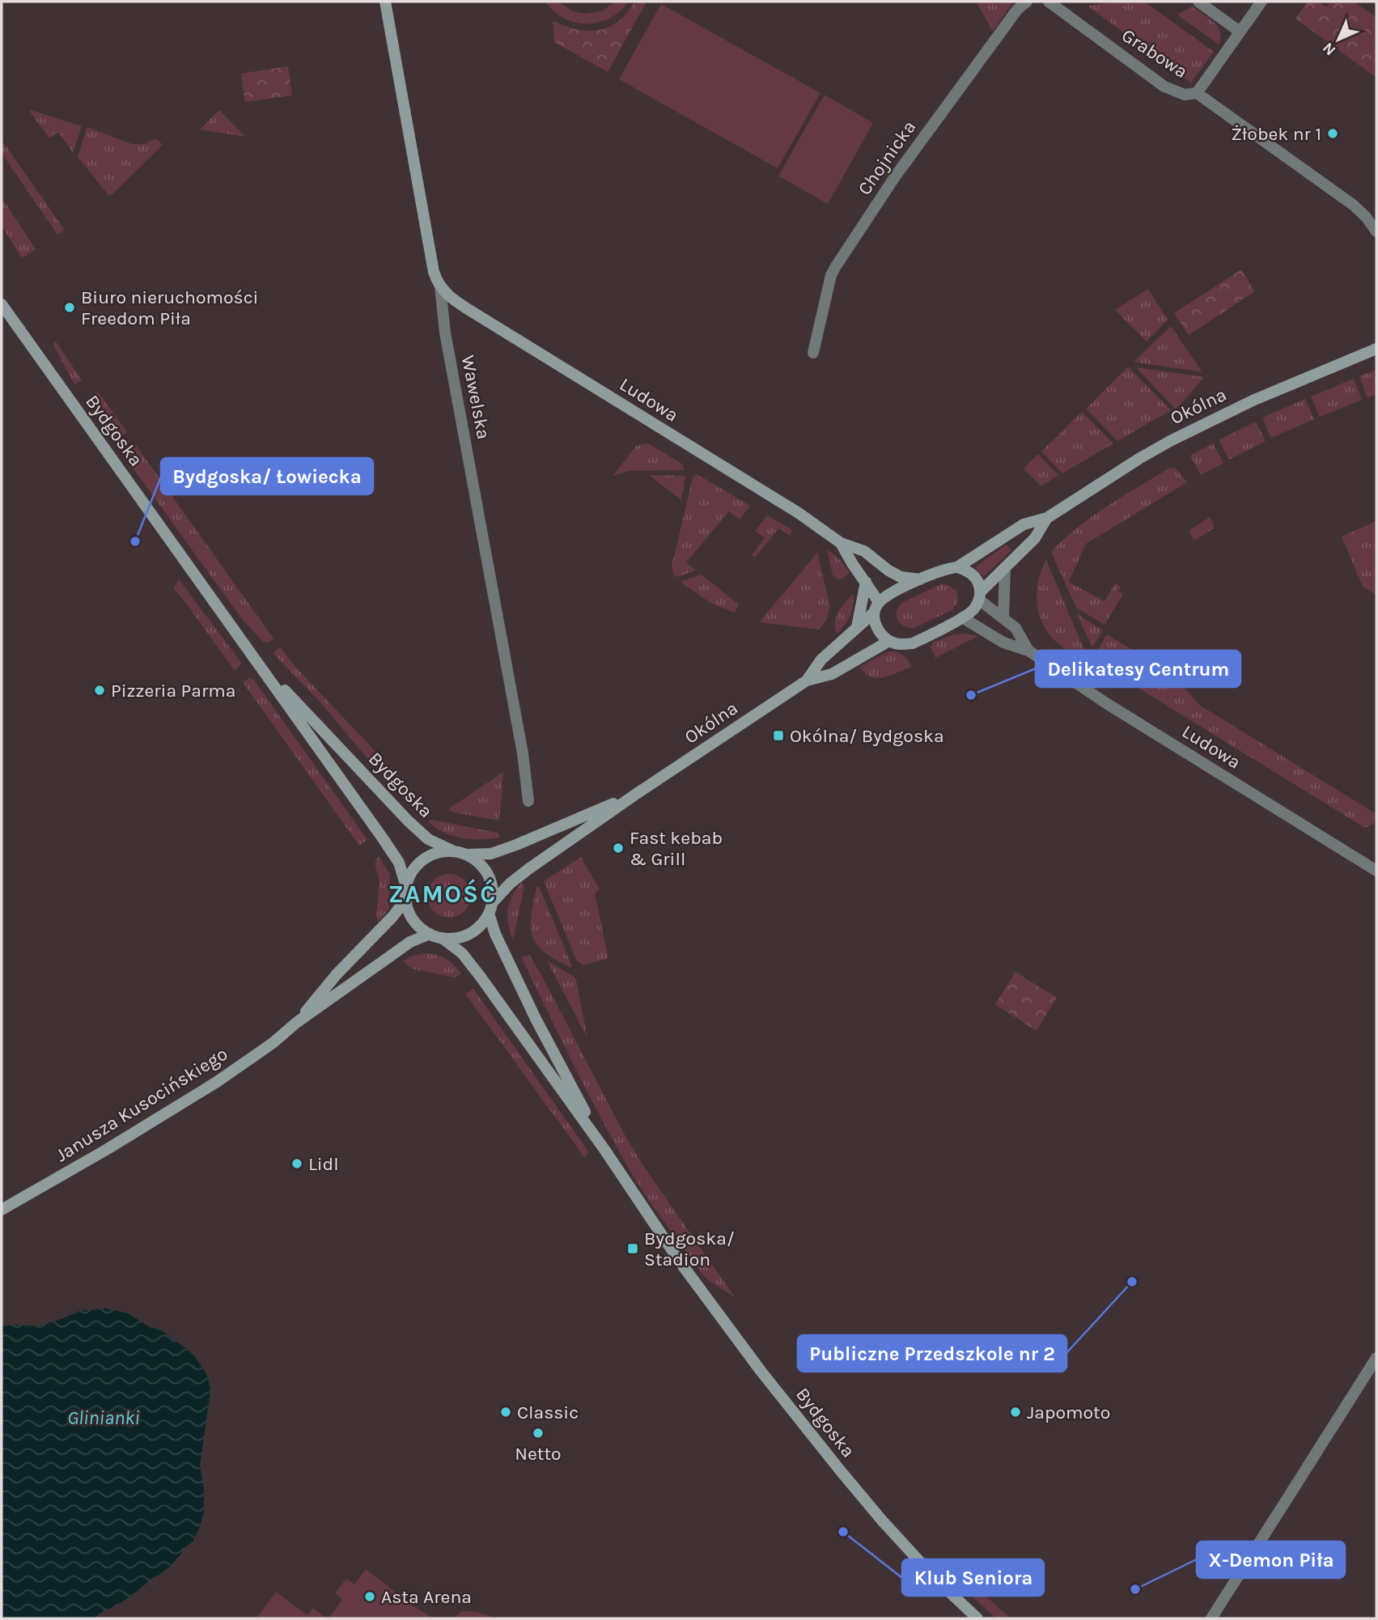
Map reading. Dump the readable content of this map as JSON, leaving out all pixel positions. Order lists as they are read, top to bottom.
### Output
{
  "streets": {
    "street": [
      "Grabowa",
      "Chojnicka",
      "Wawelska",
      "Ludowa",
      "Okólna",
      "Bydgoska",
      "Janusza Kusocińskiego"
    ]
  },
  "crossings": [
    ["Wawelska", "Ludowa"],
    ["Ludowa", "Okólna"],
    ["Okólna", "Bydgoska"],
    ["Okólna", "Janusza Kusocińskiego"],
    ["Bydgoska", "Janusza Kusocińskiego"]
  ],
  "districts": ["ZAMOŚĆ"],
  "water": ["Glinianki"],
  "places": {
    "other": [
      "Żłobek nr 1",
      "Biuro nieruchomości Freedom Piła",
      "Bydgoska/ Łowiecka",
      "Pizzeria Parma",
      "Delikatesy Centrum",
      "Fast kebab & Grill",
      "Lidl",
      "Publiczne Przedszkole nr 2",
      "Classic",
      "Japomoto",
      "Netto",
      "Klub Seniora",
      "X-Demon Piła",
      "Asta Arena"
    ],
    "transit": ["Okólna/ Bydgoska", "Bydgoska/ Stadion"]
  },
  "north": "bottom left"
}
